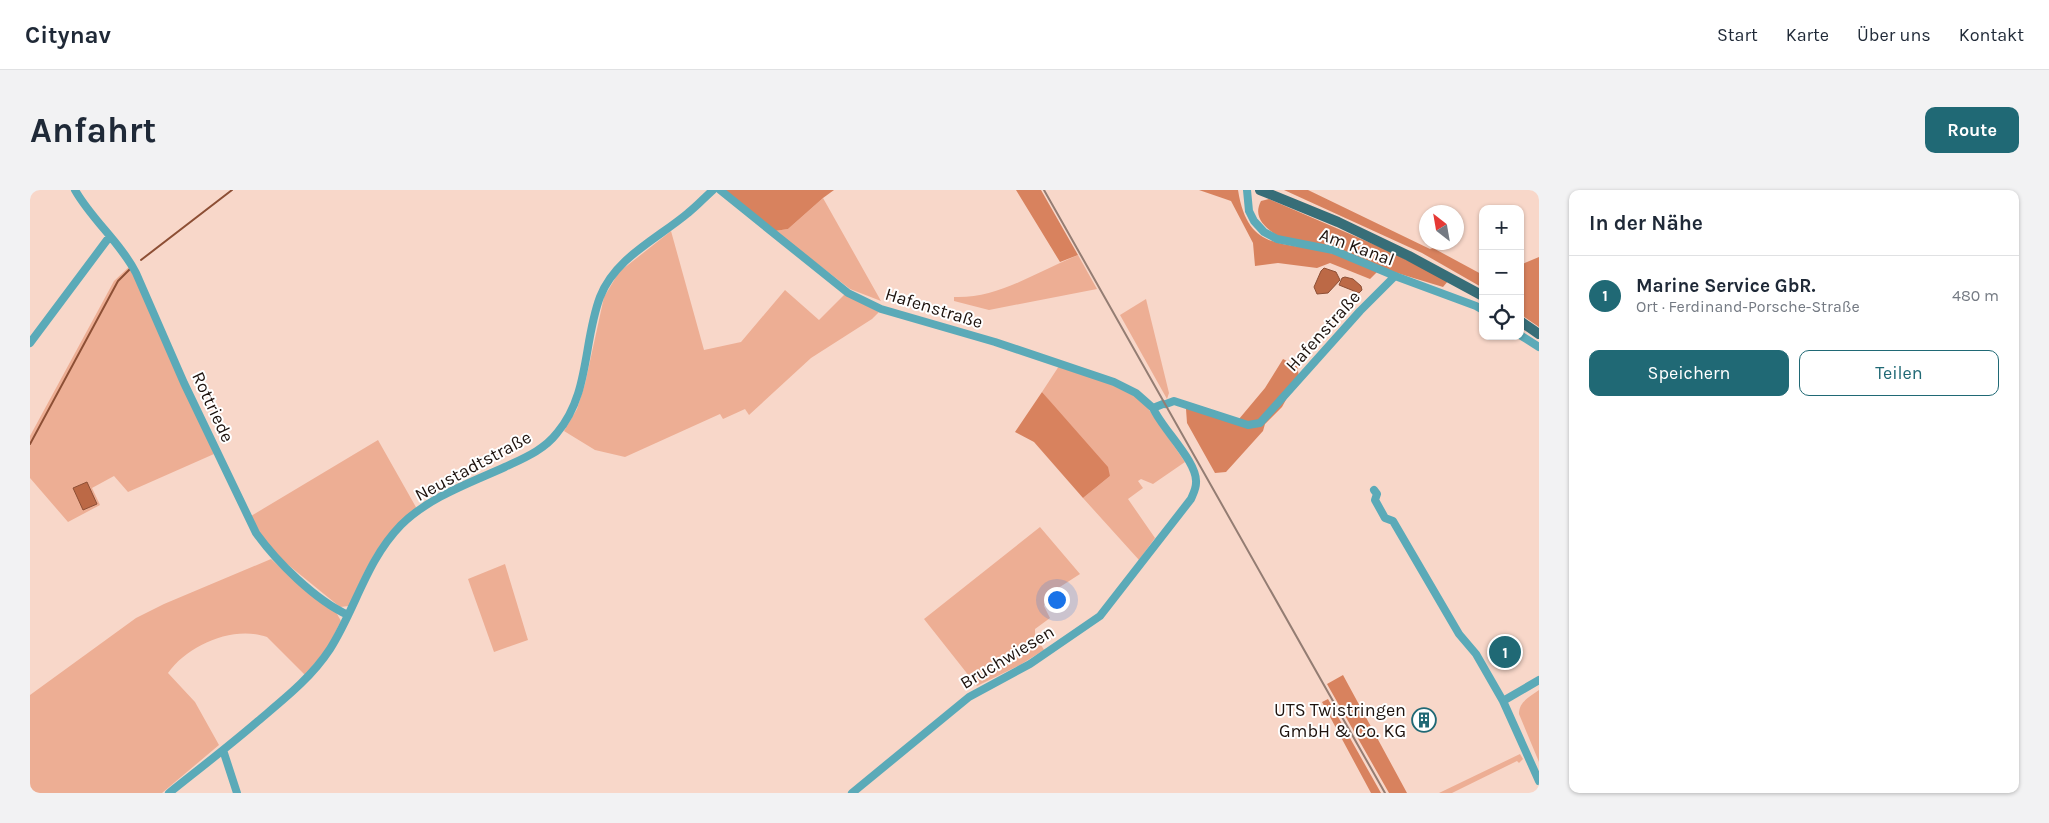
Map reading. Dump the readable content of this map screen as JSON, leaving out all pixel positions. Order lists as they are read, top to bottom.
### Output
{
  "streets": {
    "street": [
      "Am Kanal",
      "Hafenstraße",
      "Rottriede",
      "Neustadtstraße",
      "Bruchwiesen"
    ]
  },
  "crossings": [
    ["Am Kanal", "Hafenstraße"],
    ["Hafenstraße", "Bruchwiesen"],
    ["Rottriede", "Neustadtstraße"]
  ],
  "places": {
    "building": ["UTS Twistringen GmbH & Co. KG"]
  },
  "north": "top left",
  "page": {
    "header": "Citynav",
    "nav": [
      "Start",
      "Karte",
      "Über uns",
      "Kontakt"
    ],
    "buttons": [
      "Route",
      ["Speichern", "Teilen"]
    ],
    "title": "Anfahrt",
    "heading": "In der Nähe",
    "map_buttons": ["+", "−"],
    "list": [
      {
        "mark": "1",
        "name": "Marine Service GbR.",
        "note": "Ort · Ferdinand-Porsche-Straße",
        "value": "480 m"
      }
    ],
    "pins": "1"
  }
}
